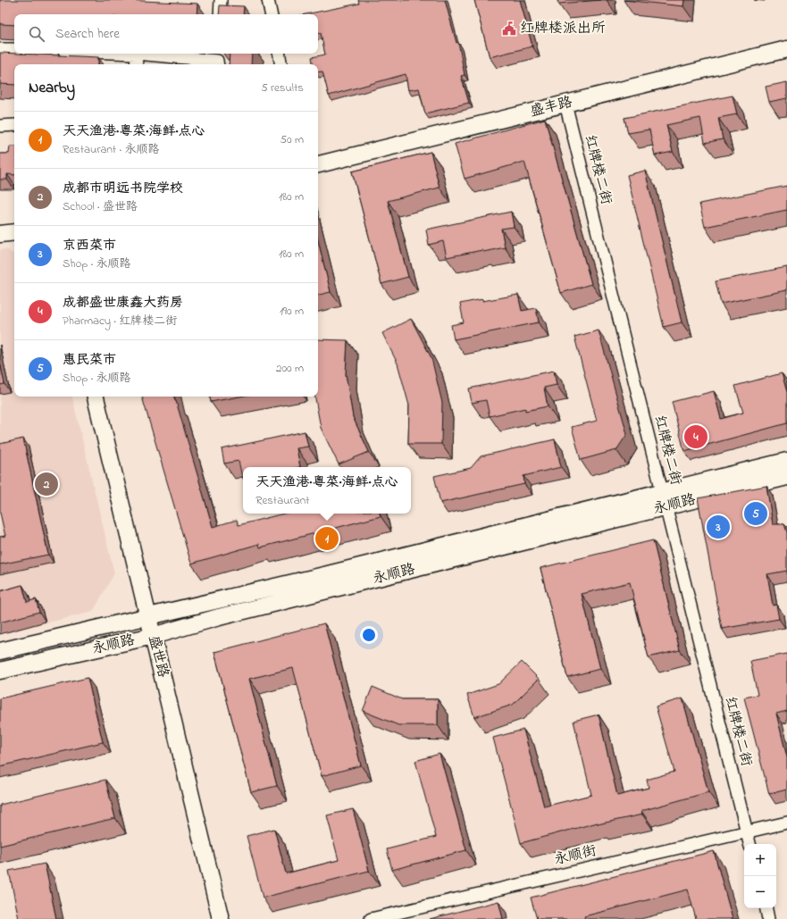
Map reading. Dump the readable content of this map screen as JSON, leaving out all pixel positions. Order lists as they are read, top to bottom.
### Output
{
  "streets": {
    "main road": ["盛丰路", "永顺路", "盛世路"],
    "street": ["红牌楼二街", "永顺街"]
  },
  "crossings": [
    ["盛丰路", "红牌楼二街"],
    ["红牌楼二街", "永顺路"],
    ["红牌楼二街", "永顺街"],
    ["永顺路", "盛世路"]
  ],
  "places": {
    "public building": ["红牌楼派出所"]
  },
  "page": {
    "search": "Search here",
    "heading": ["Nearby", "5 results"],
    "list": [
      {
        "mark": "1",
        "name": "天天渔港·粤菜·海鲜·点心",
        "note": "Restaurant · 永顺路",
        "value": "50 m"
      },
      {
        "mark": "2",
        "name": "成都市明远书院学校",
        "note": "School · 盛世路",
        "value": "180 m"
      },
      {
        "mark": "3",
        "name": "京西菜市",
        "note": "Shop · 永顺路",
        "value": "180 m"
      },
      {
        "mark": "4",
        "name": "成都盛世康鑫大药房",
        "note": "Pharmacy · 红牌楼二街",
        "value": "190 m"
      },
      {
        "mark": "5",
        "name": "惠民菜市",
        "note": "Shop · 永顺路",
        "value": "200 m"
      }
    ],
    "pins": [
      "4",
      "2",
      "5",
      "3",
      "1"
    ],
    "popup": ["天天渔港·粤菜·海鲜·点心", "Restaurant"],
    "map_buttons": ["+", "−"]
  }
}
